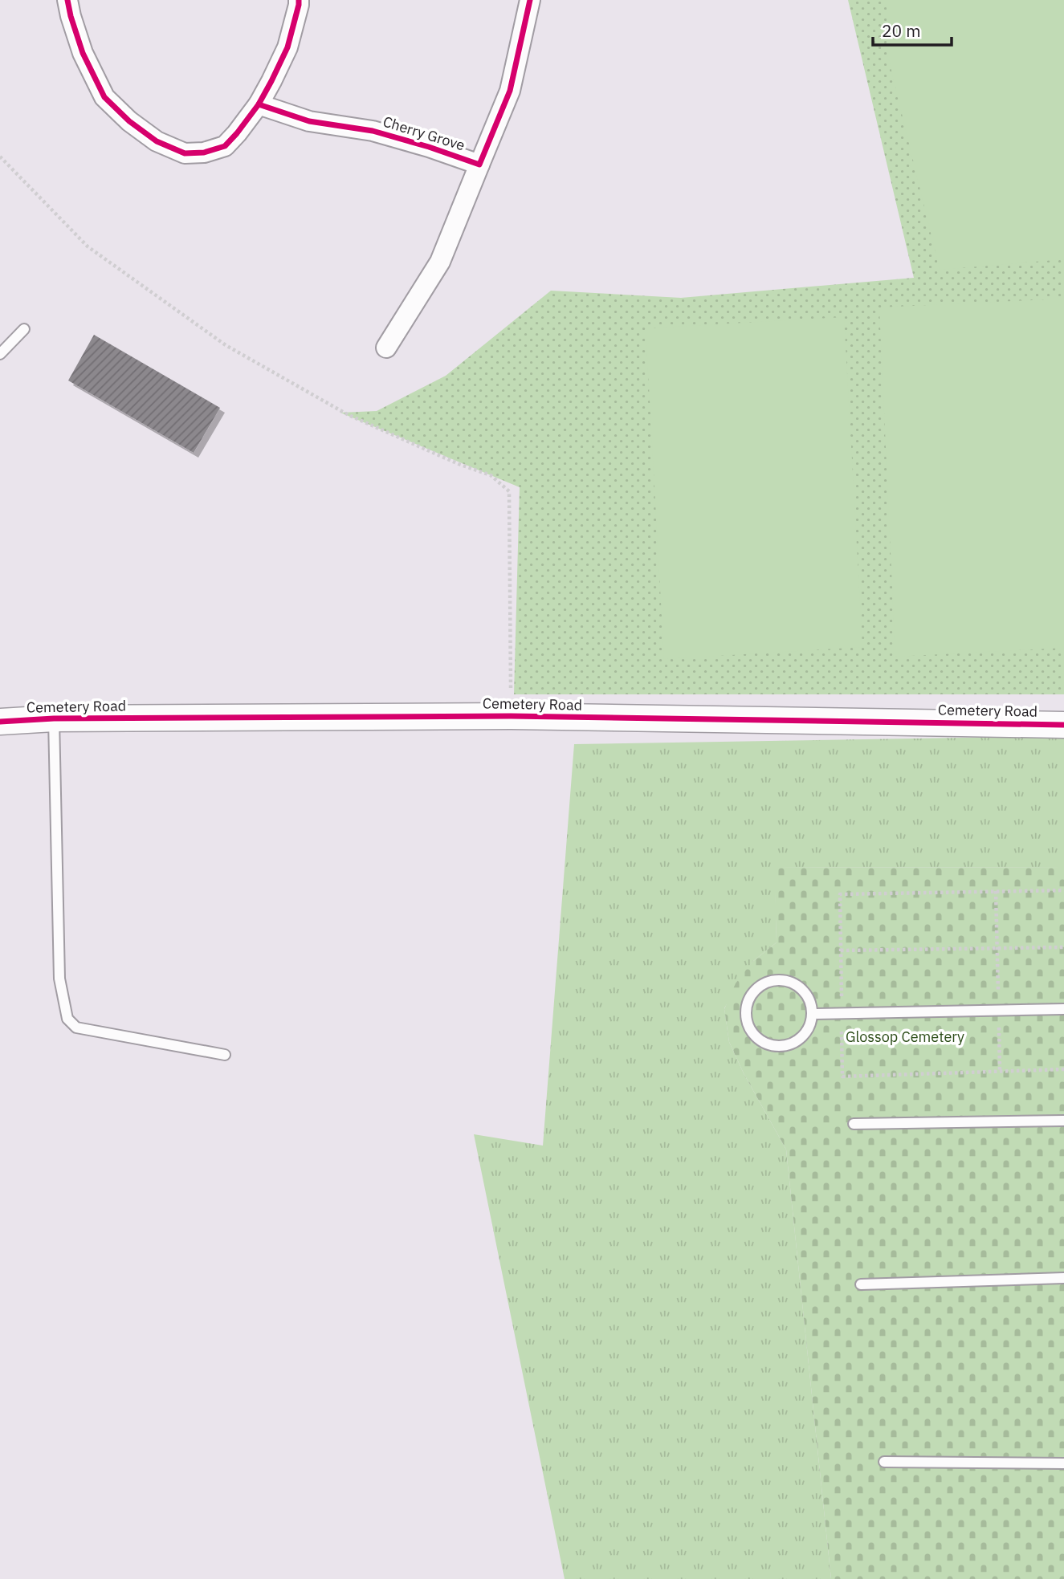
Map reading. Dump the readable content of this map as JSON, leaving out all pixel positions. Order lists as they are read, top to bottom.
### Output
{
  "streets": {
    "street": ["Cherry Grove", "Cemetery Road"]
  },
  "parks": ["Glossop Cemetery"],
  "scale_bar": "20 m"
}
